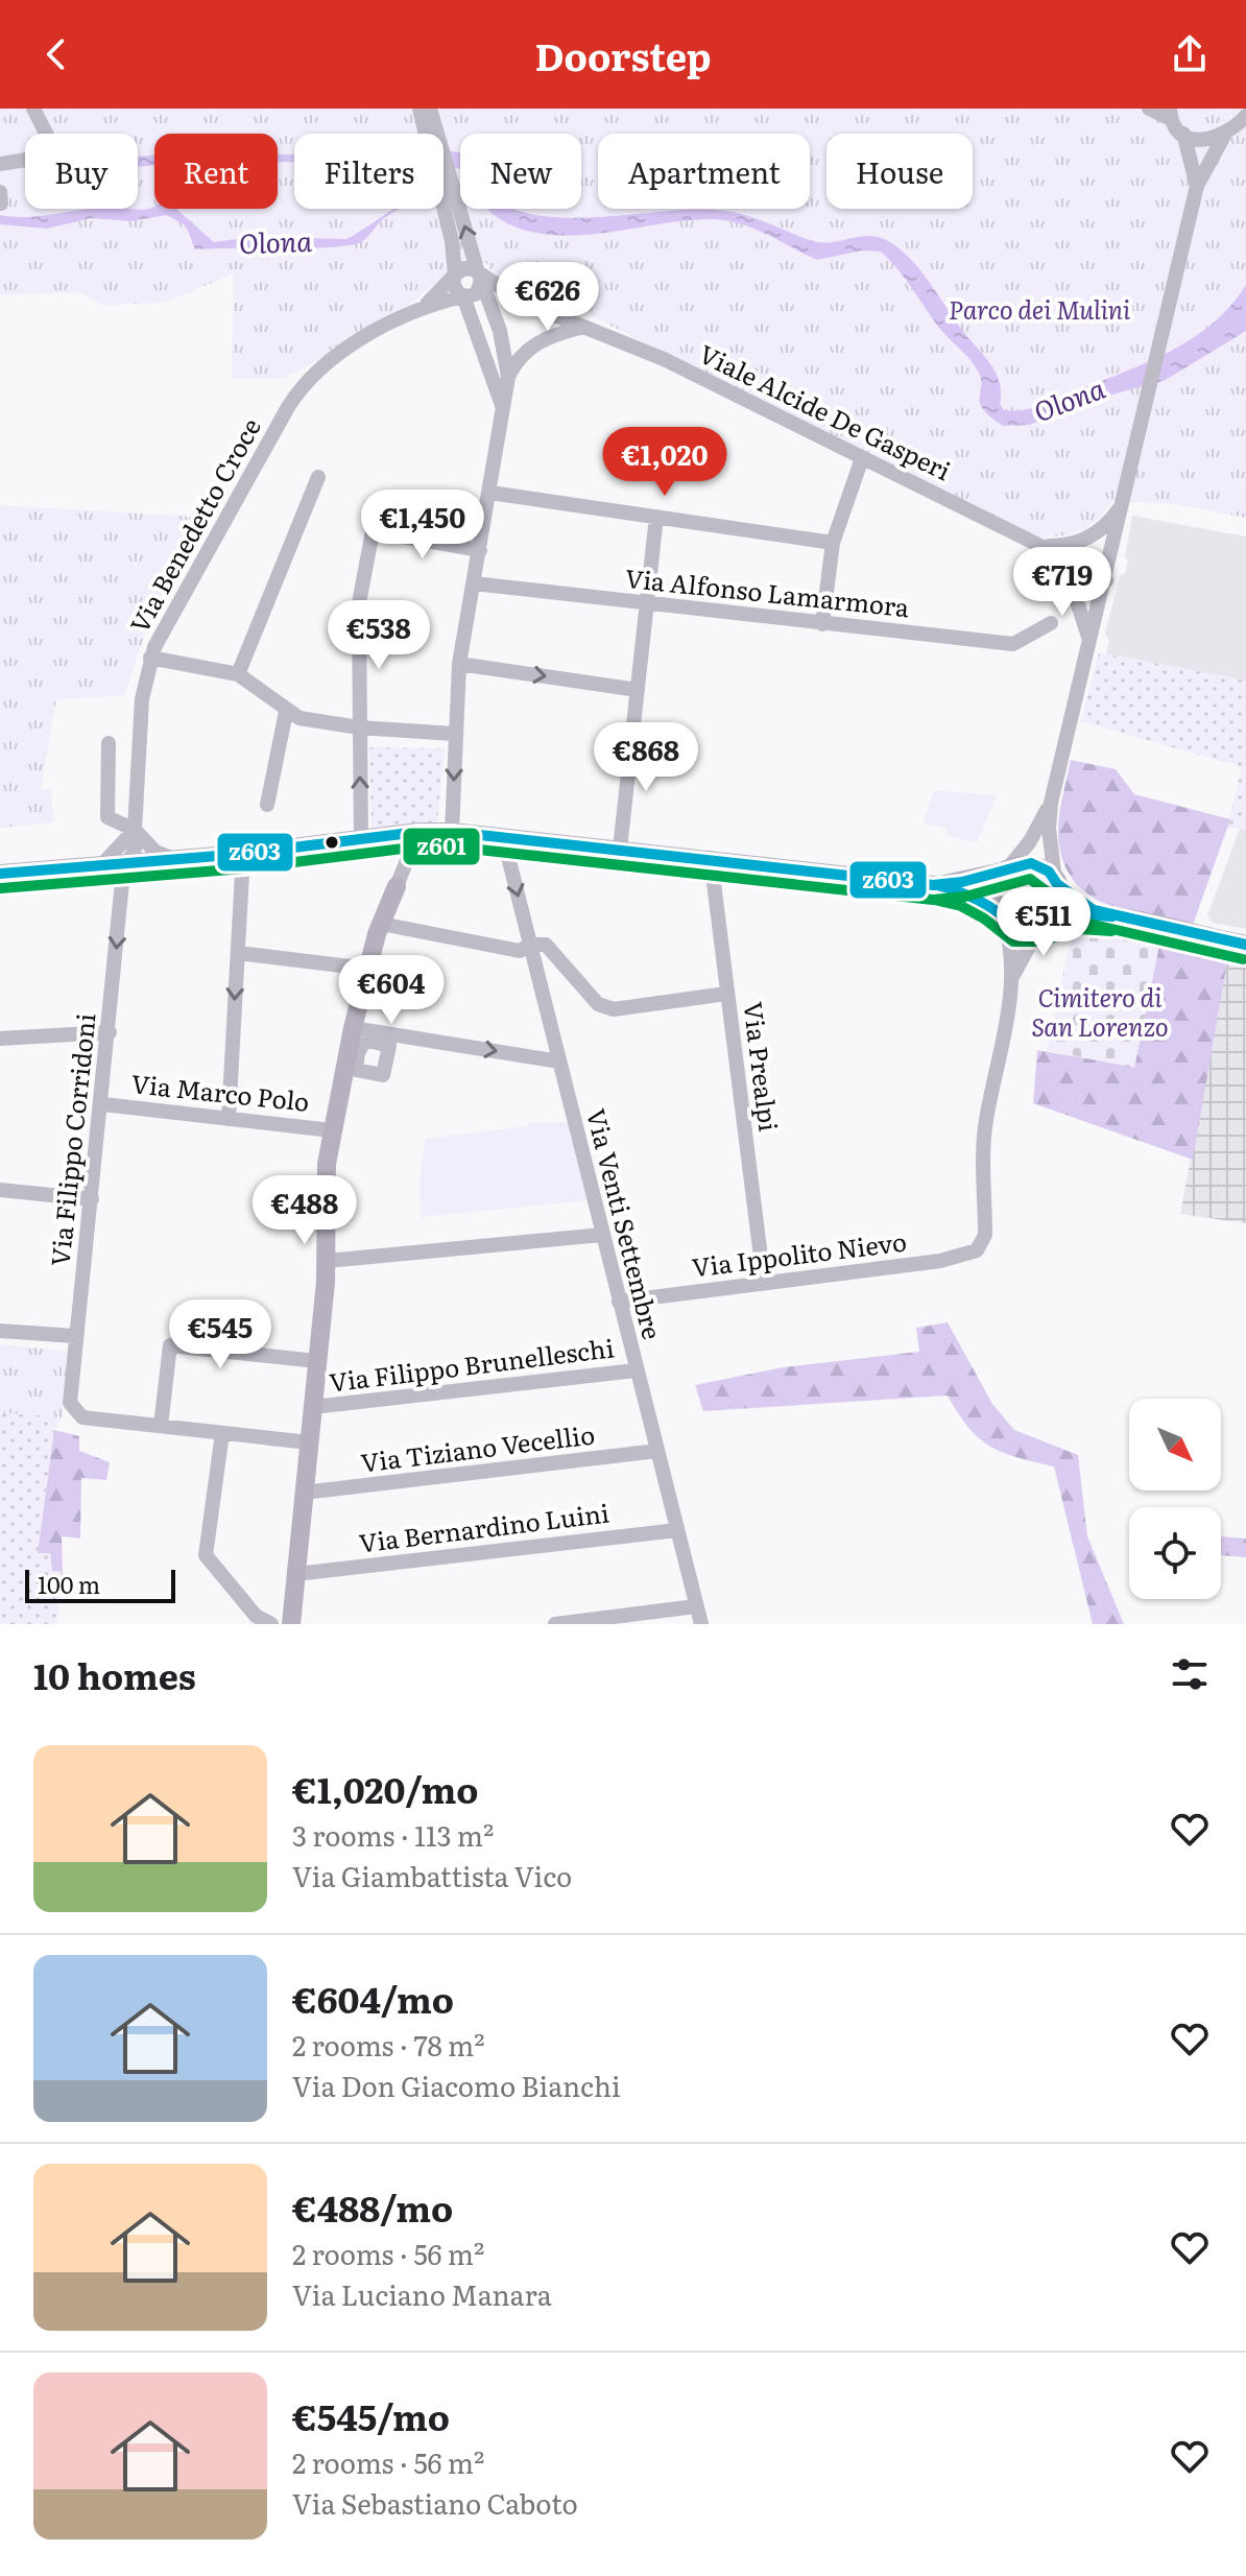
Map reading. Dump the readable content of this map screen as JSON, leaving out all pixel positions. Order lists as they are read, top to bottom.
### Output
{
  "streets": {
    "street": [
      "Viale Alcide De Gasperi",
      "Via Benedetto Croce",
      "Via Alfonso Lamarmora",
      "Via Prealpi",
      "Via Marco Polo",
      "Via Filippo Corridoni",
      "Via Venti Settembre",
      "Via Ippolito Nievo",
      "Via Filippo Brunelleschi",
      "Via Tiziano Vecellio",
      "Via Bernardino Luini"
    ]
  },
  "crossings": [
    ["Via Benedetto Croce", "Via Filippo Corridoni"],
    ["Via Prealpi", "Via Ippolito Nievo"],
    ["Via Marco Polo", "Via Filippo Corridoni"],
    ["Via Venti Settembre", "Via Ippolito Nievo"],
    ["Via Venti Settembre", "Via Filippo Brunelleschi"],
    ["Via Venti Settembre", "Via Tiziano Vecellio"],
    ["Via Venti Settembre", "Via Bernardino Luini"]
  ],
  "water": ["Olona"],
  "parks": ["Parco dei Mulini", "Cimitero di San Lorenzo"],
  "lines": ["transit line z603", "transit line z601"],
  "scale_bar": "100 m",
  "north": "bottom right",
  "page": {
    "header": "Doorstep",
    "chip": [
      "Buy",
      "Rent",
      "Filters",
      "New",
      "Apartment",
      "House"
    ],
    "price": [
      "€626",
      "€1,020",
      "€1,450",
      "€719",
      "€538",
      "€868",
      "€511",
      "€604",
      "€488",
      "€545"
    ],
    "scale": "100 m",
    "heading": "10 homes",
    "list": [
      {
        "name": "€1,020/mo",
        "note": "3 rooms · 113 m² · Via Giambattista Vico"
      },
      {
        "name": "€604/mo",
        "note": "2 rooms · 78 m² · Via Don Giacomo Bianchi"
      },
      {
        "name": "€488/mo",
        "note": "2 rooms · 56 m² · Via Luciano Manara"
      },
      {
        "name": "€545/mo",
        "note": "2 rooms · 56 m² · Via Sebastiano Caboto"
      }
    ]
  }
}
